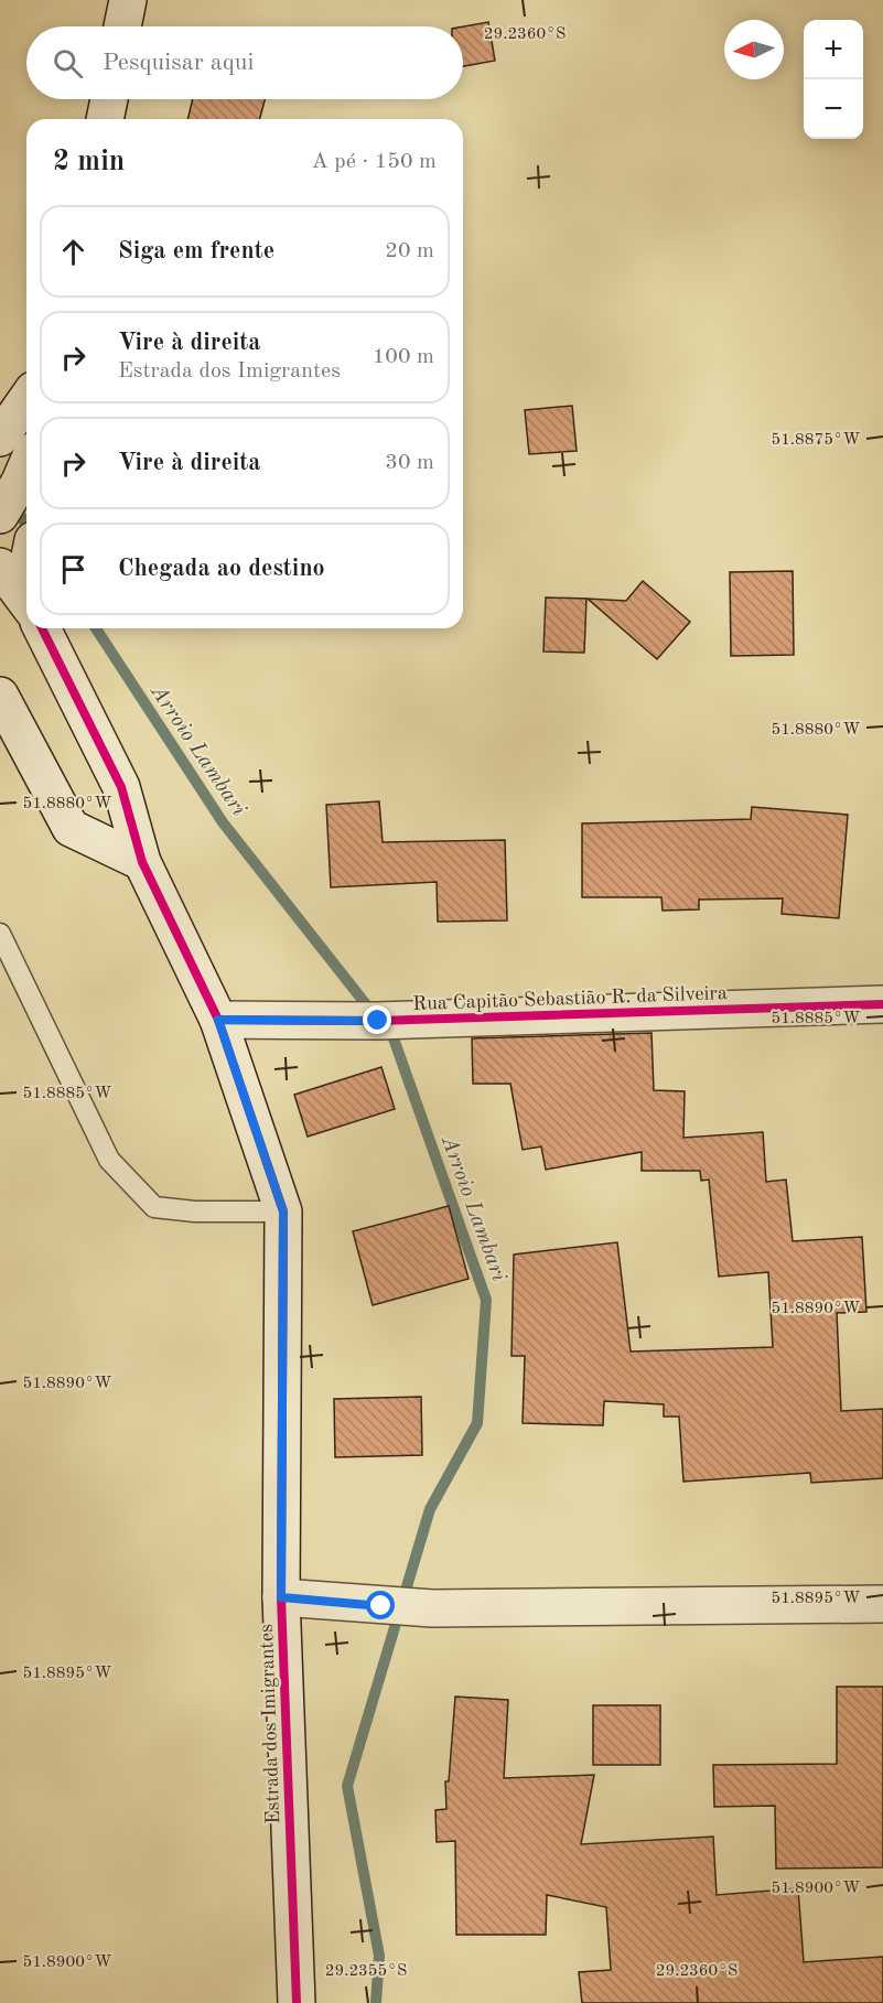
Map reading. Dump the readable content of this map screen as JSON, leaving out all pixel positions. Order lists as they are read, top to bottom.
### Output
{
  "streets": {
    "street": ["Rua Capitão Sebastião R. da Silveira", "Estrada dos Imigrantes"]
  },
  "crossings": [
    ["Rua Capitão Sebastião R. da Silveira", "Estrada dos Imigrantes"]
  ],
  "water": ["Arroio Lambari"],
  "north": "left",
  "page": {
    "map_buttons": ["+", "−"],
    "search": "Pesquisar aqui",
    "heading": ["2 min", "A pé · 150 m"],
    "list": [
      ["Siga em frente", "20 m"],
      ["Vire à direita", "Estrada dos Imigrantes", "100 m"],
      ["Vire à direita", "30 m"],
      "Chegada ao destino"
    ]
  },
  "coordinates": [
    "29.2360°S",
    "51.8875°W",
    "51.8880°W",
    "51.8885°W",
    "51.8890°W",
    "51.8895°W",
    "51.8900°W",
    "29.2355°S"
  ]
}
